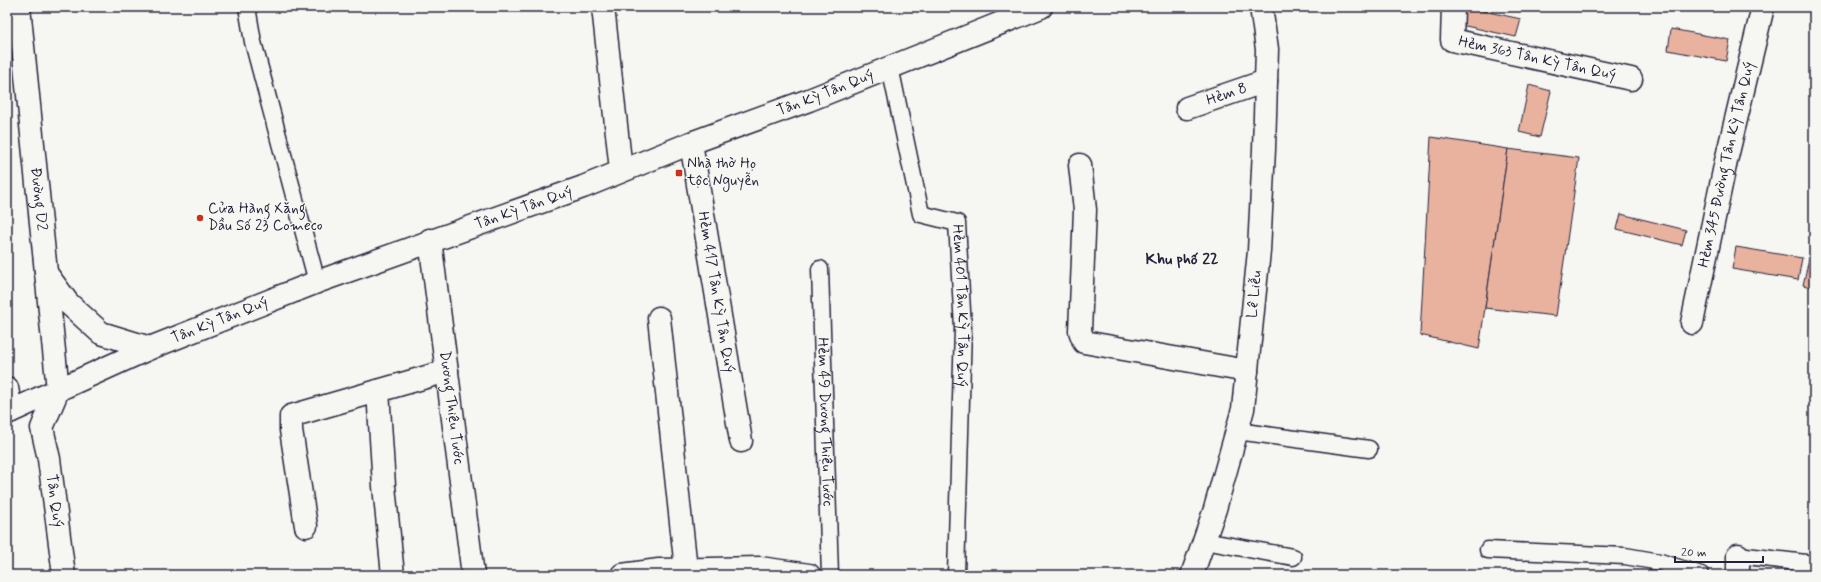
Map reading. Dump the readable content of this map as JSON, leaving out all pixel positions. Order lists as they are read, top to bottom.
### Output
{
  "streets": {
    "street": [
      "Hẻm 363 Tân Kỳ Tân Quý",
      "Tân Kỳ Tân Quý",
      "Hẻm 8",
      "Hẻm 345 Đường Tân Kỳ Tân Quý",
      "Đường D2",
      "Hẻm 417 Tân Kỳ Tân Quý",
      "Lê Liễu",
      "Dương Thiệu Tước",
      "Tân Quý"
    ],
    "lane": ["Hẻm 401 Tân Kỳ Tân Quý", "Hẻm 49 Dương Thiệu Tước"]
  },
  "crossings": [
    ["Tân Kỳ Tân Quý", "Đường D2"],
    ["Tân Kỳ Tân Quý", "Hẻm 417 Tân Kỳ Tân Quý"],
    ["Tân Kỳ Tân Quý", "Hẻm 401 Tân Kỳ Tân Quý"],
    ["Tân Kỳ Tân Quý", "Dương Thiệu Tước"],
    ["Hẻm 8", "Lê Liễu"]
  ],
  "districts": ["Khu phố 22"],
  "places": {
    "transit": ["Nhà thờ Họ tộc Nguyễn"],
    "other": ["Cửa Hàng Xăng Dầu Số 23 Comeco"]
  },
  "scale_bar": "20 m"
}
